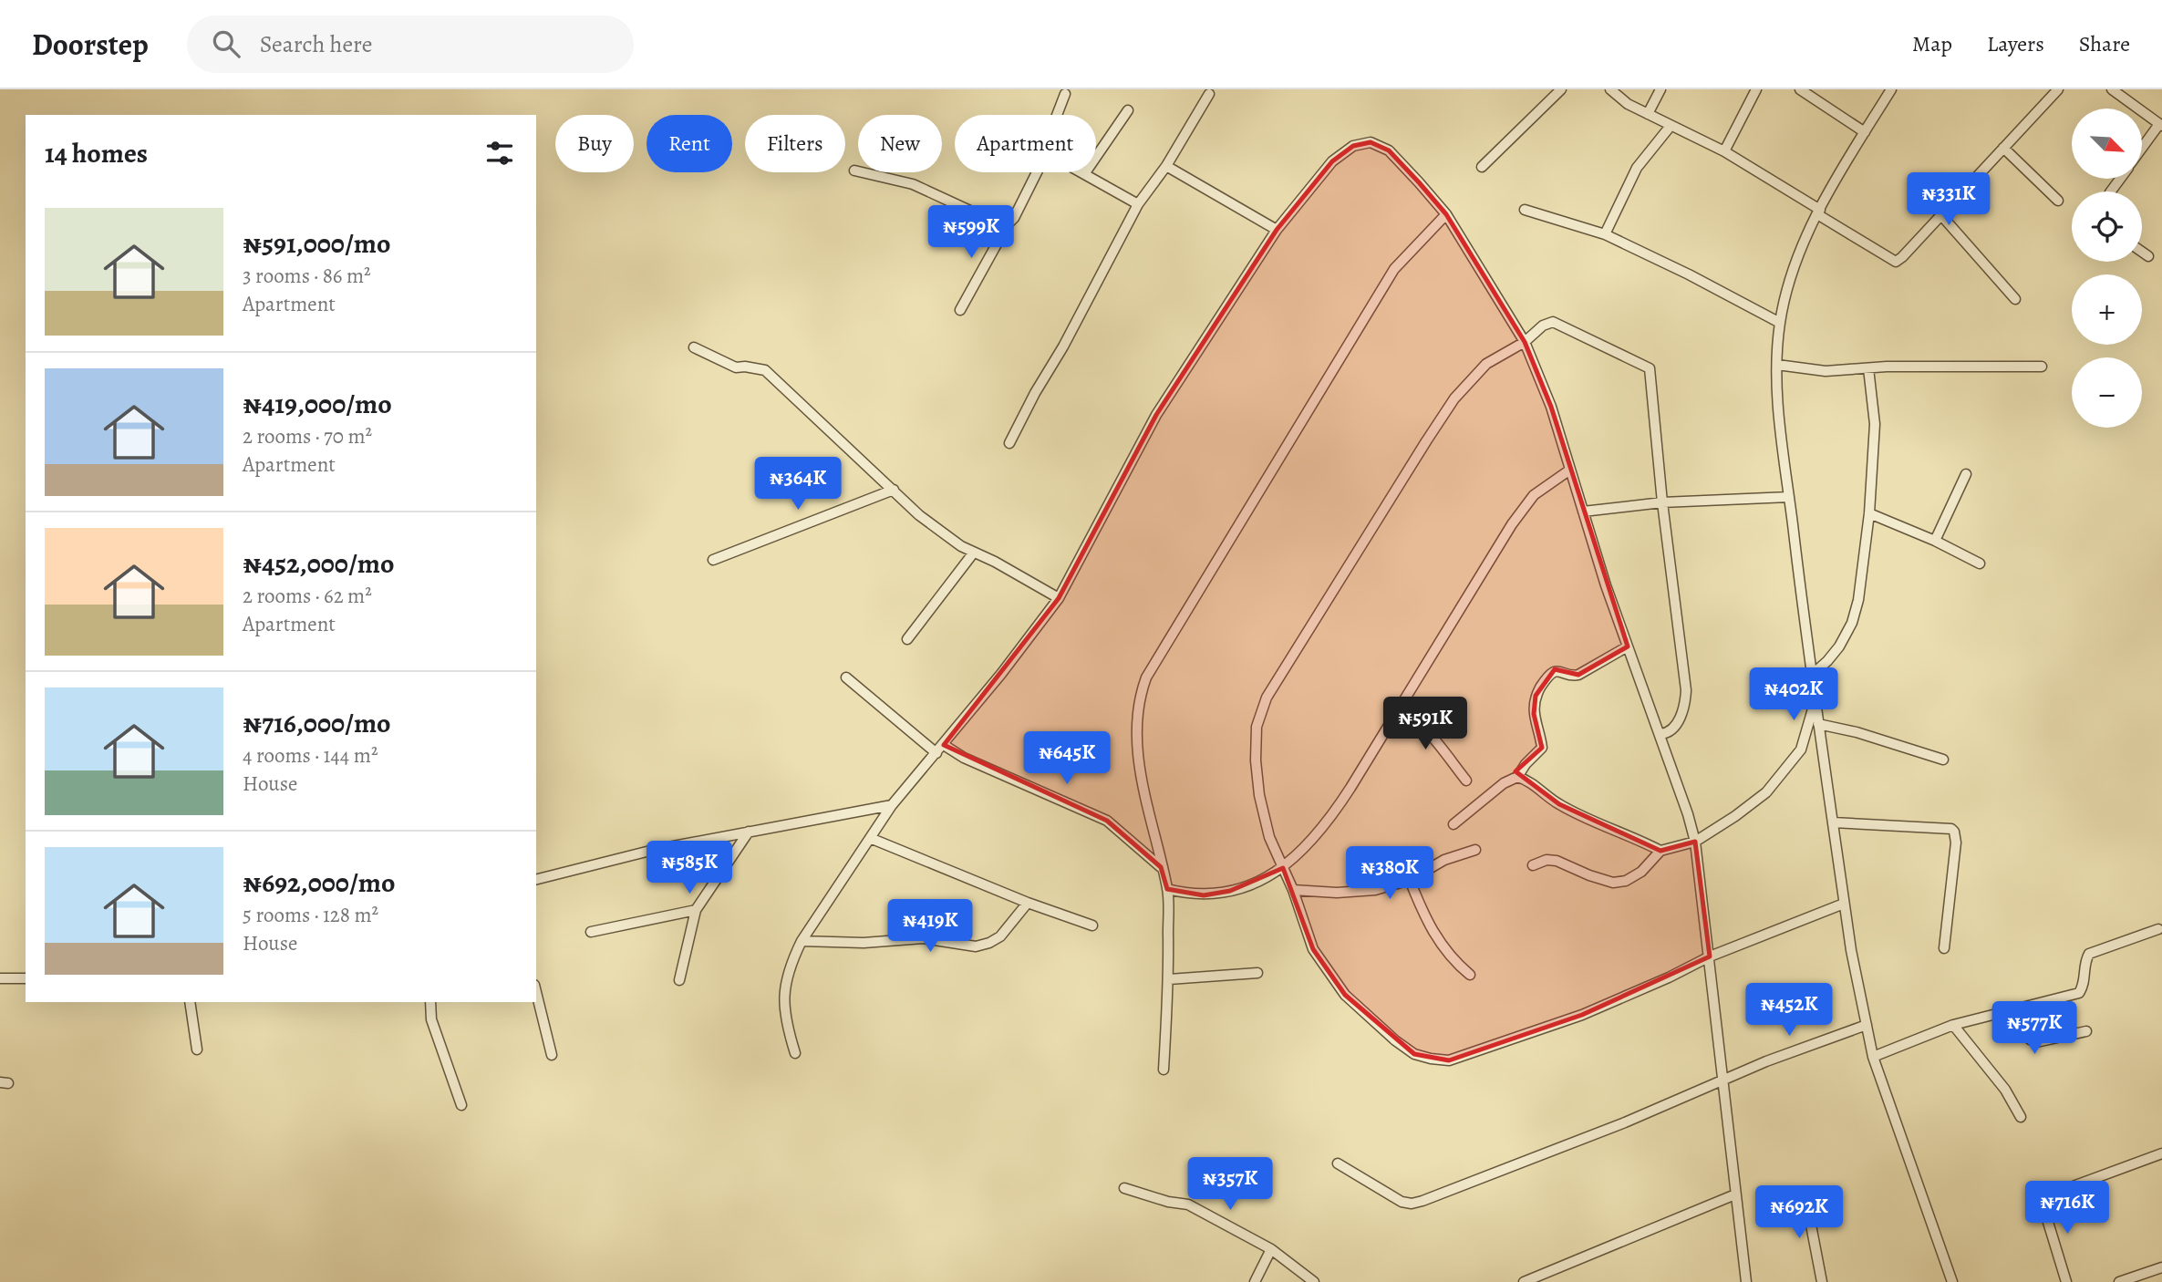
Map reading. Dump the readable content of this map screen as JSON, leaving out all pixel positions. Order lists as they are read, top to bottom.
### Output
{
  "north": "bottom right",
  "page": {
    "header": "Doorstep",
    "search": "Search here",
    "nav": ["Map", "Layers", "Share"],
    "map_buttons": ["+", "−"],
    "chip": [
      "Buy",
      "Rent",
      "Filters",
      "New",
      "Apartment"
    ],
    "heading": "14 homes",
    "price": [
      "₦331K",
      "₦599K",
      "₦364K",
      "₦402K",
      "₦591K",
      "₦645K",
      "₦585K",
      "₦380K",
      "₦419K",
      "₦452K",
      "₦577K",
      "₦357K",
      "₦716K",
      "₦692K"
    ],
    "list": [
      {
        "name": "₦591,000/mo",
        "note": "3 rooms · 86 m² · Apartment"
      },
      {
        "name": "₦419,000/mo",
        "note": "2 rooms · 70 m² · Apartment"
      },
      {
        "name": "₦452,000/mo",
        "note": "2 rooms · 62 m² · Apartment"
      },
      {
        "name": "₦716,000/mo",
        "note": "4 rooms · 144 m² · House"
      },
      {
        "name": "₦692,000/mo",
        "note": "5 rooms · 128 m² · House"
      }
    ]
  }
}
